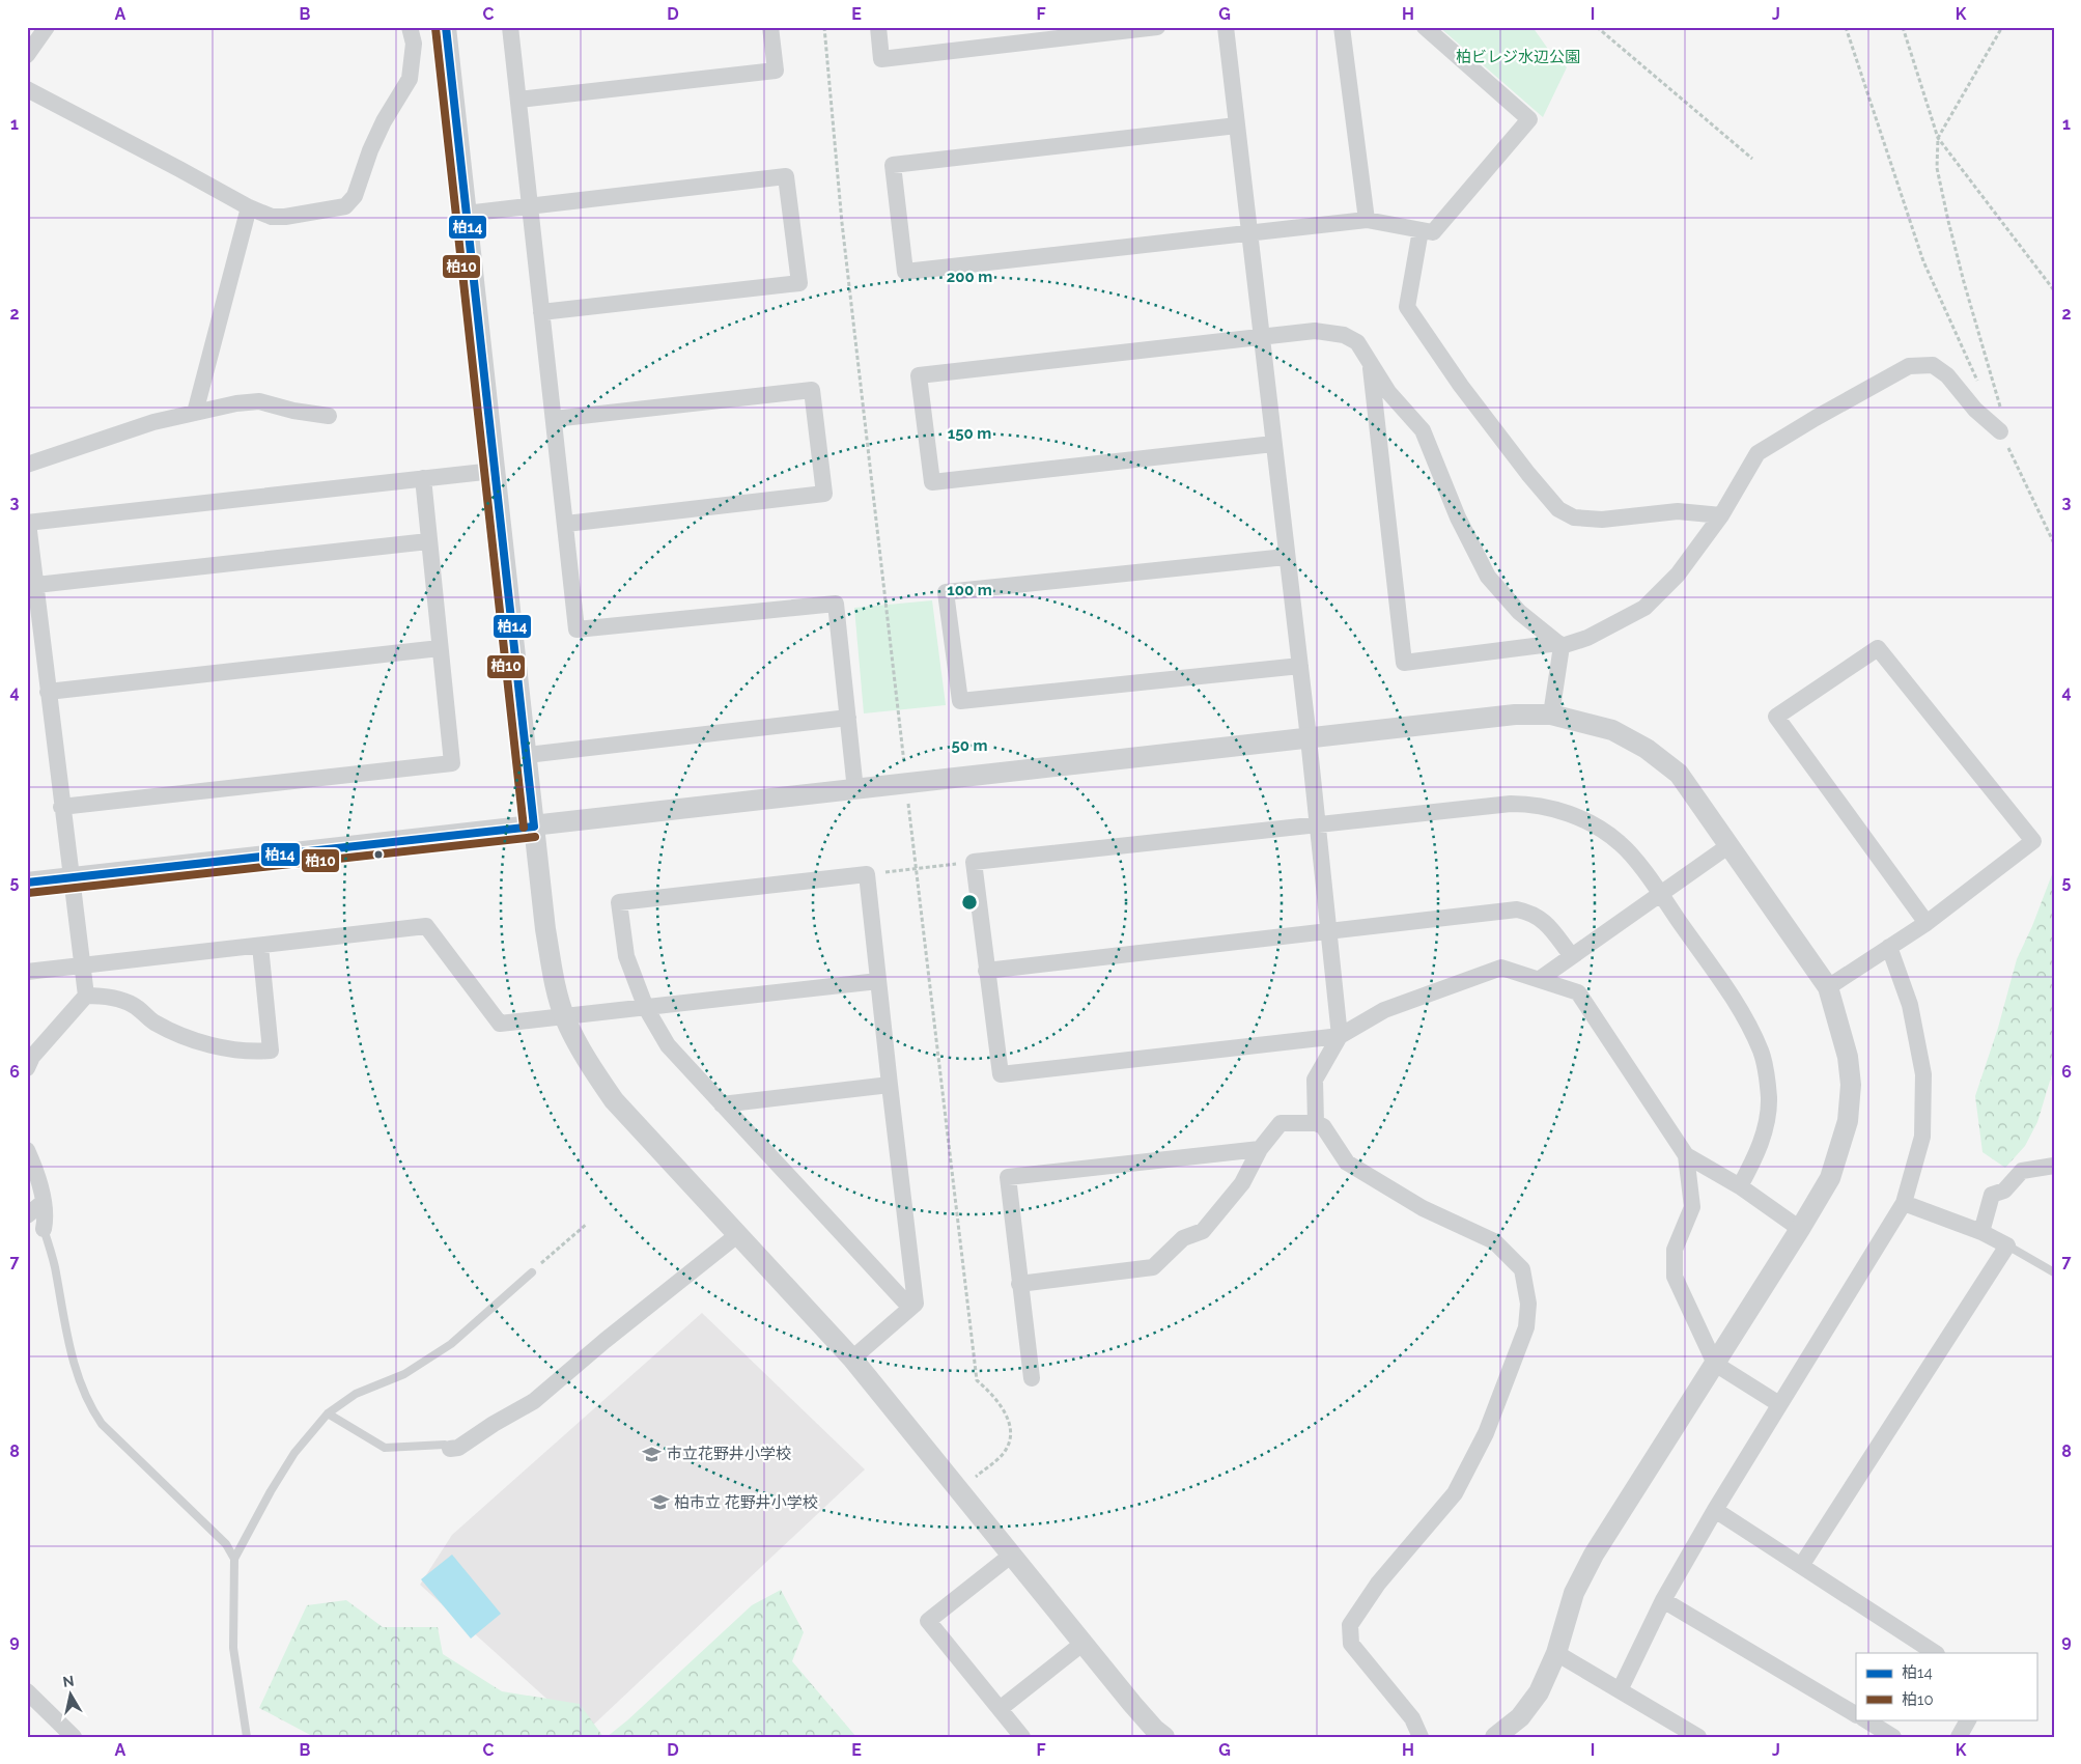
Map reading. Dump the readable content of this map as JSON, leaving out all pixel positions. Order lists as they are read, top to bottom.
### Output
{
  "parks": ["柏ビレジ水辺公園"],
  "places": {
    "school or university": ["市立花野井小学校", "柏市立 花野井小学校"]
  },
  "lines": ["transit line 柏14", "transit line 柏10"],
  "legend": ["柏14", "柏10"],
  "north": "top",
  "grid": {
    "columns": [
      "A",
      "B",
      "C",
      "D",
      "E",
      "F",
      "G",
      "H",
      "I",
      "J",
      "K"
    ],
    "rows": [
      "1",
      "2",
      "3",
      "4",
      "5",
      "6",
      "7",
      "8",
      "9"
    ]
  },
  "rings": [
    "200 m",
    "150 m",
    "100 m",
    "50 m"
  ]
}
